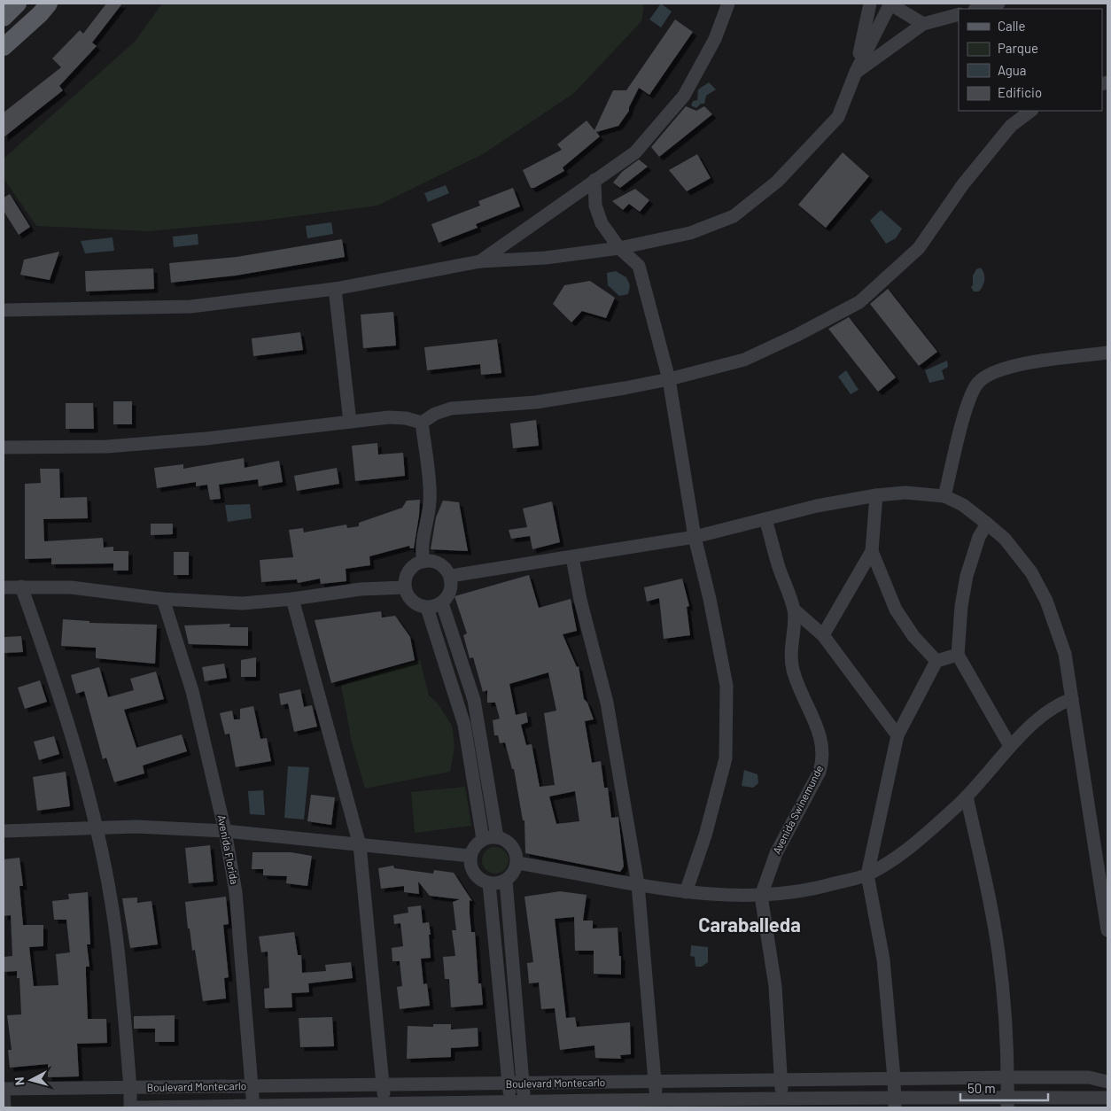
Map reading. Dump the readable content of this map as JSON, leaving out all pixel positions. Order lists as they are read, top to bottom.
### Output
{
  "streets": {
    "street": ["Avenida Swinemunde", "Avenida Florida", "Boulevard Montecarlo"]
  },
  "crossings": [
    ["Avenida Swinemunde", "Boulevard Montecarlo"],
    ["Avenida Florida", "Boulevard Montecarlo"]
  ],
  "districts": ["Caraballeda"],
  "legend": [
    "Calle",
    "Parque",
    "Agua",
    "Edificio"
  ],
  "scale_bar": "50 m",
  "north": "left"
}
